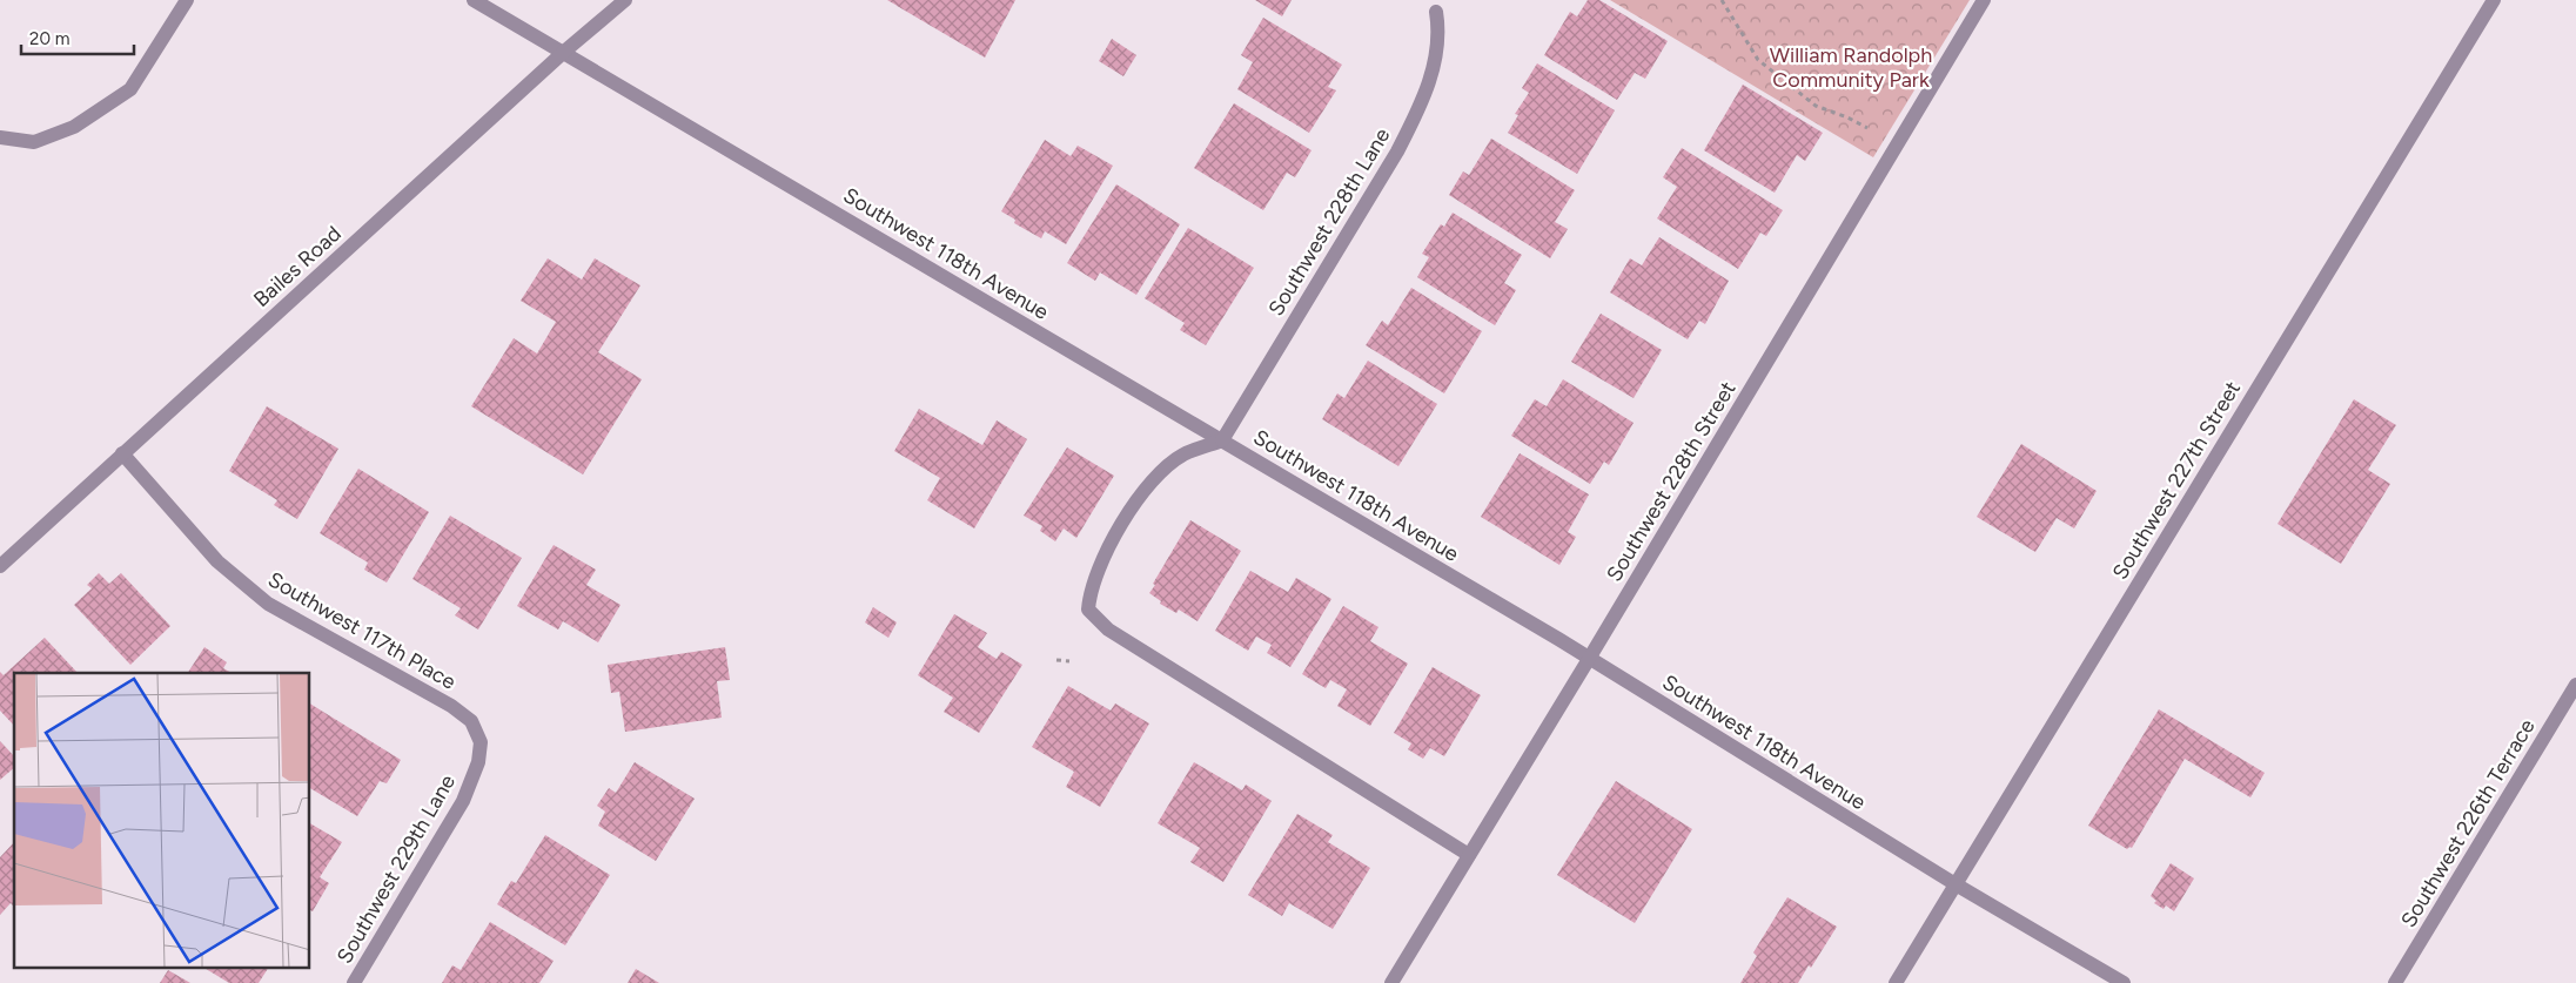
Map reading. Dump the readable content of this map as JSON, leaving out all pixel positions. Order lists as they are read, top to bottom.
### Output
{
  "streets": {
    "street": [
      "Southwest 228th Lane",
      "Southwest 118th Avenue",
      "Bailes Road",
      "Southwest 227th Street",
      "Southwest 228th Street",
      "Southwest 117th Place",
      "Southwest 226th Terrace",
      "Southwest 229th Lane"
    ]
  },
  "crossings": [
    ["Southwest 228th Lane", "Southwest 118th Avenue"],
    ["Southwest 118th Avenue", "Bailes Road"],
    ["Southwest 118th Avenue", "Southwest 227th Street"],
    ["Southwest 118th Avenue", "Southwest 228th Street"],
    ["Bailes Road", "Southwest 117th Place"],
    ["Southwest 117th Place", "Southwest 229th Lane"]
  ],
  "parks": ["William Randolph Community Park"],
  "scale_bar": "20 m"
}
